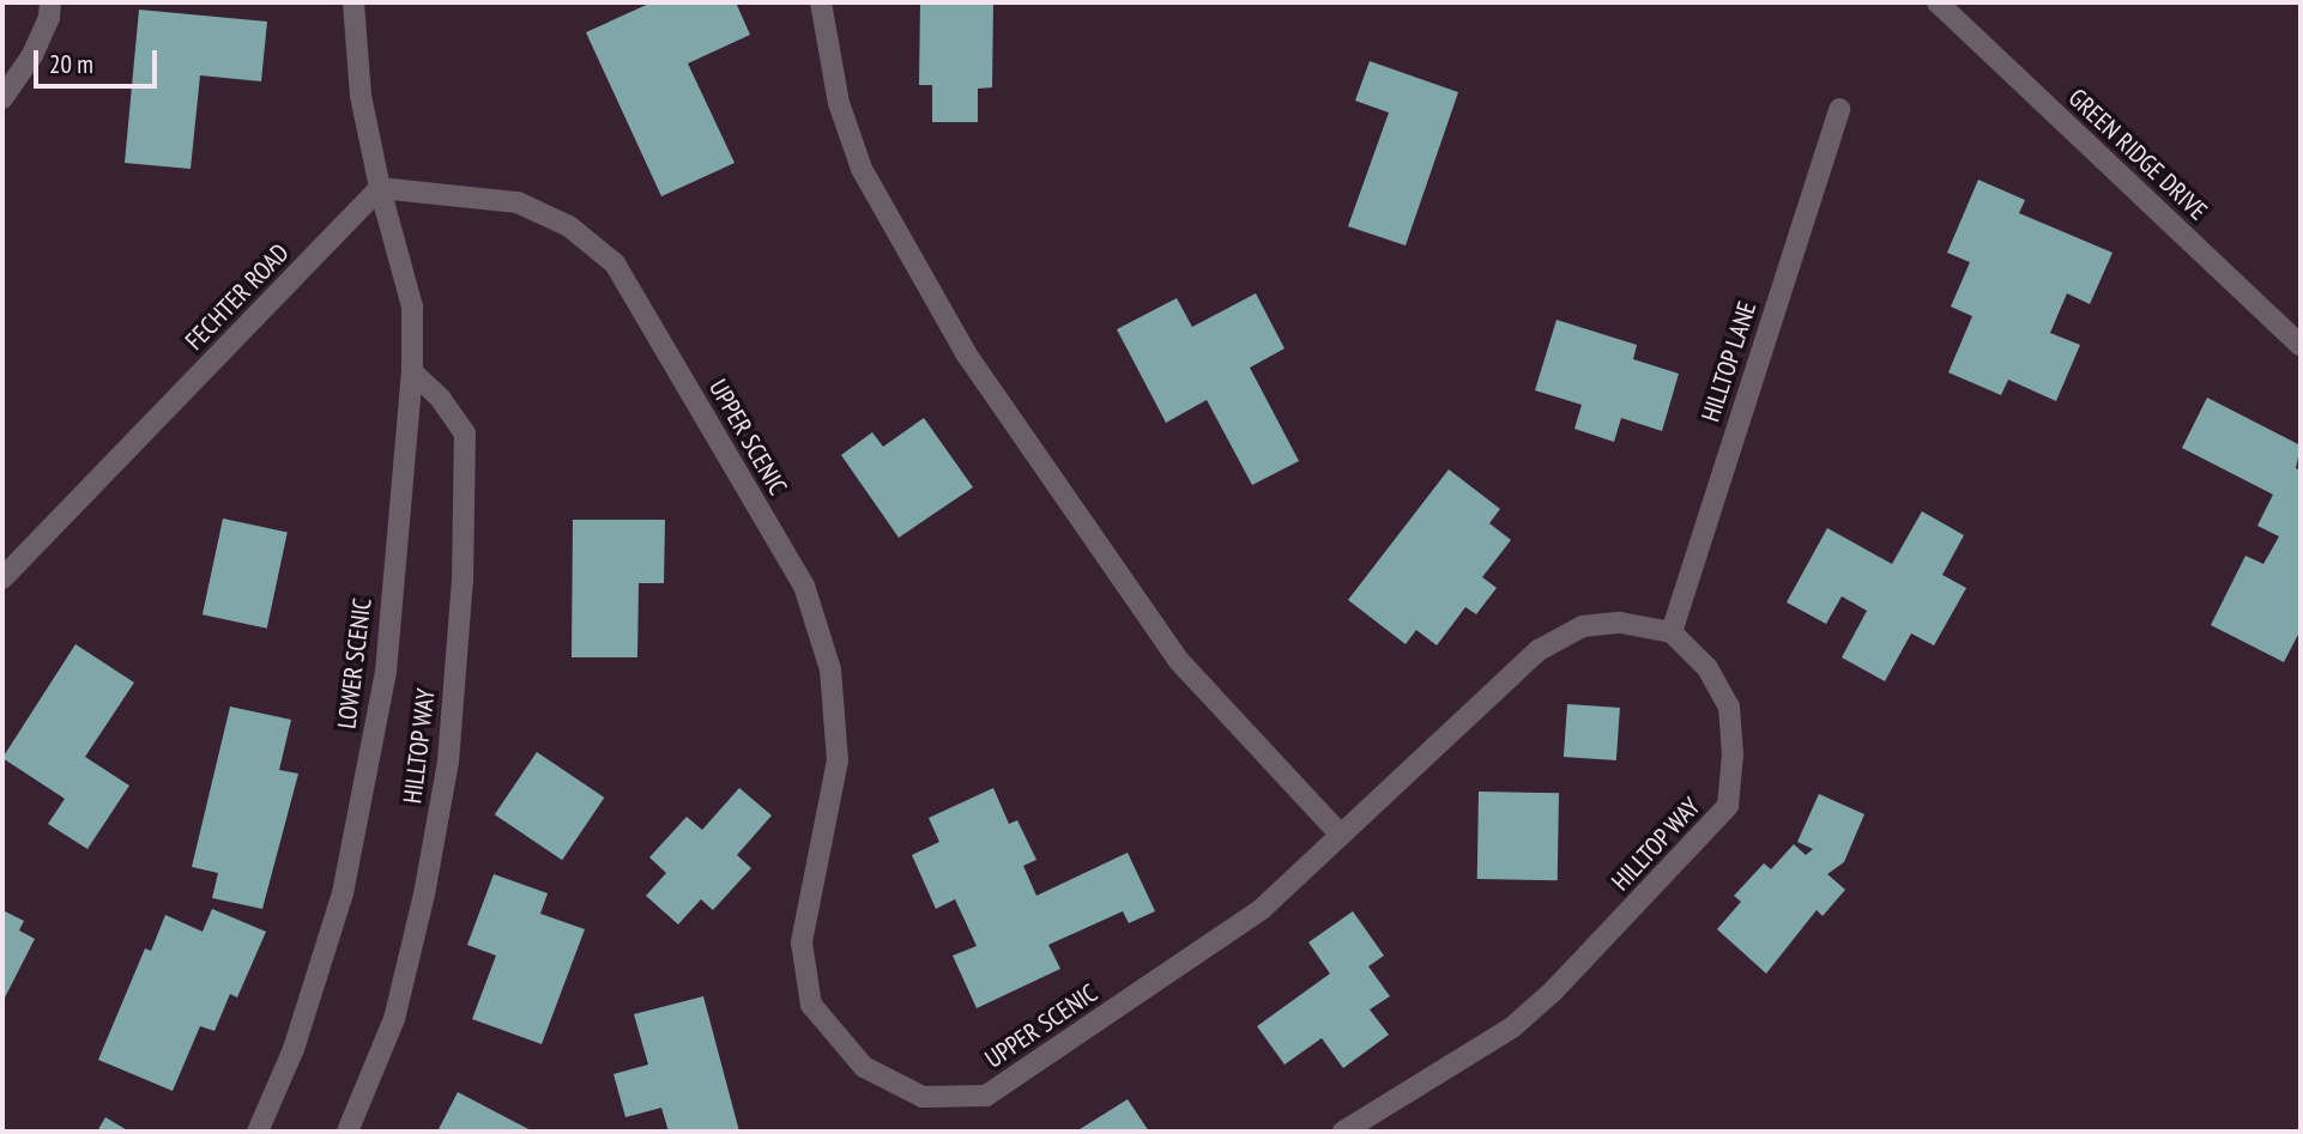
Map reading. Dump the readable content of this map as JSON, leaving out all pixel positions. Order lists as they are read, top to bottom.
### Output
{
  "streets": {
    "street": [
      "GREEN RIDGE DRIVE",
      "FECHTER ROAD",
      "HILLTOP LANE",
      "UPPER SCENIC",
      "LOWER SCENIC",
      "HILLTOP WAY"
    ]
  },
  "crossings": [
    ["FECHTER ROAD", "UPPER SCENIC"],
    ["FECHTER ROAD", "LOWER SCENIC"],
    ["HILLTOP LANE", "HILLTOP WAY"],
    ["UPPER SCENIC", "LOWER SCENIC"],
    ["LOWER SCENIC", "HILLTOP WAY"]
  ],
  "scale_bar": "20 m"
}
